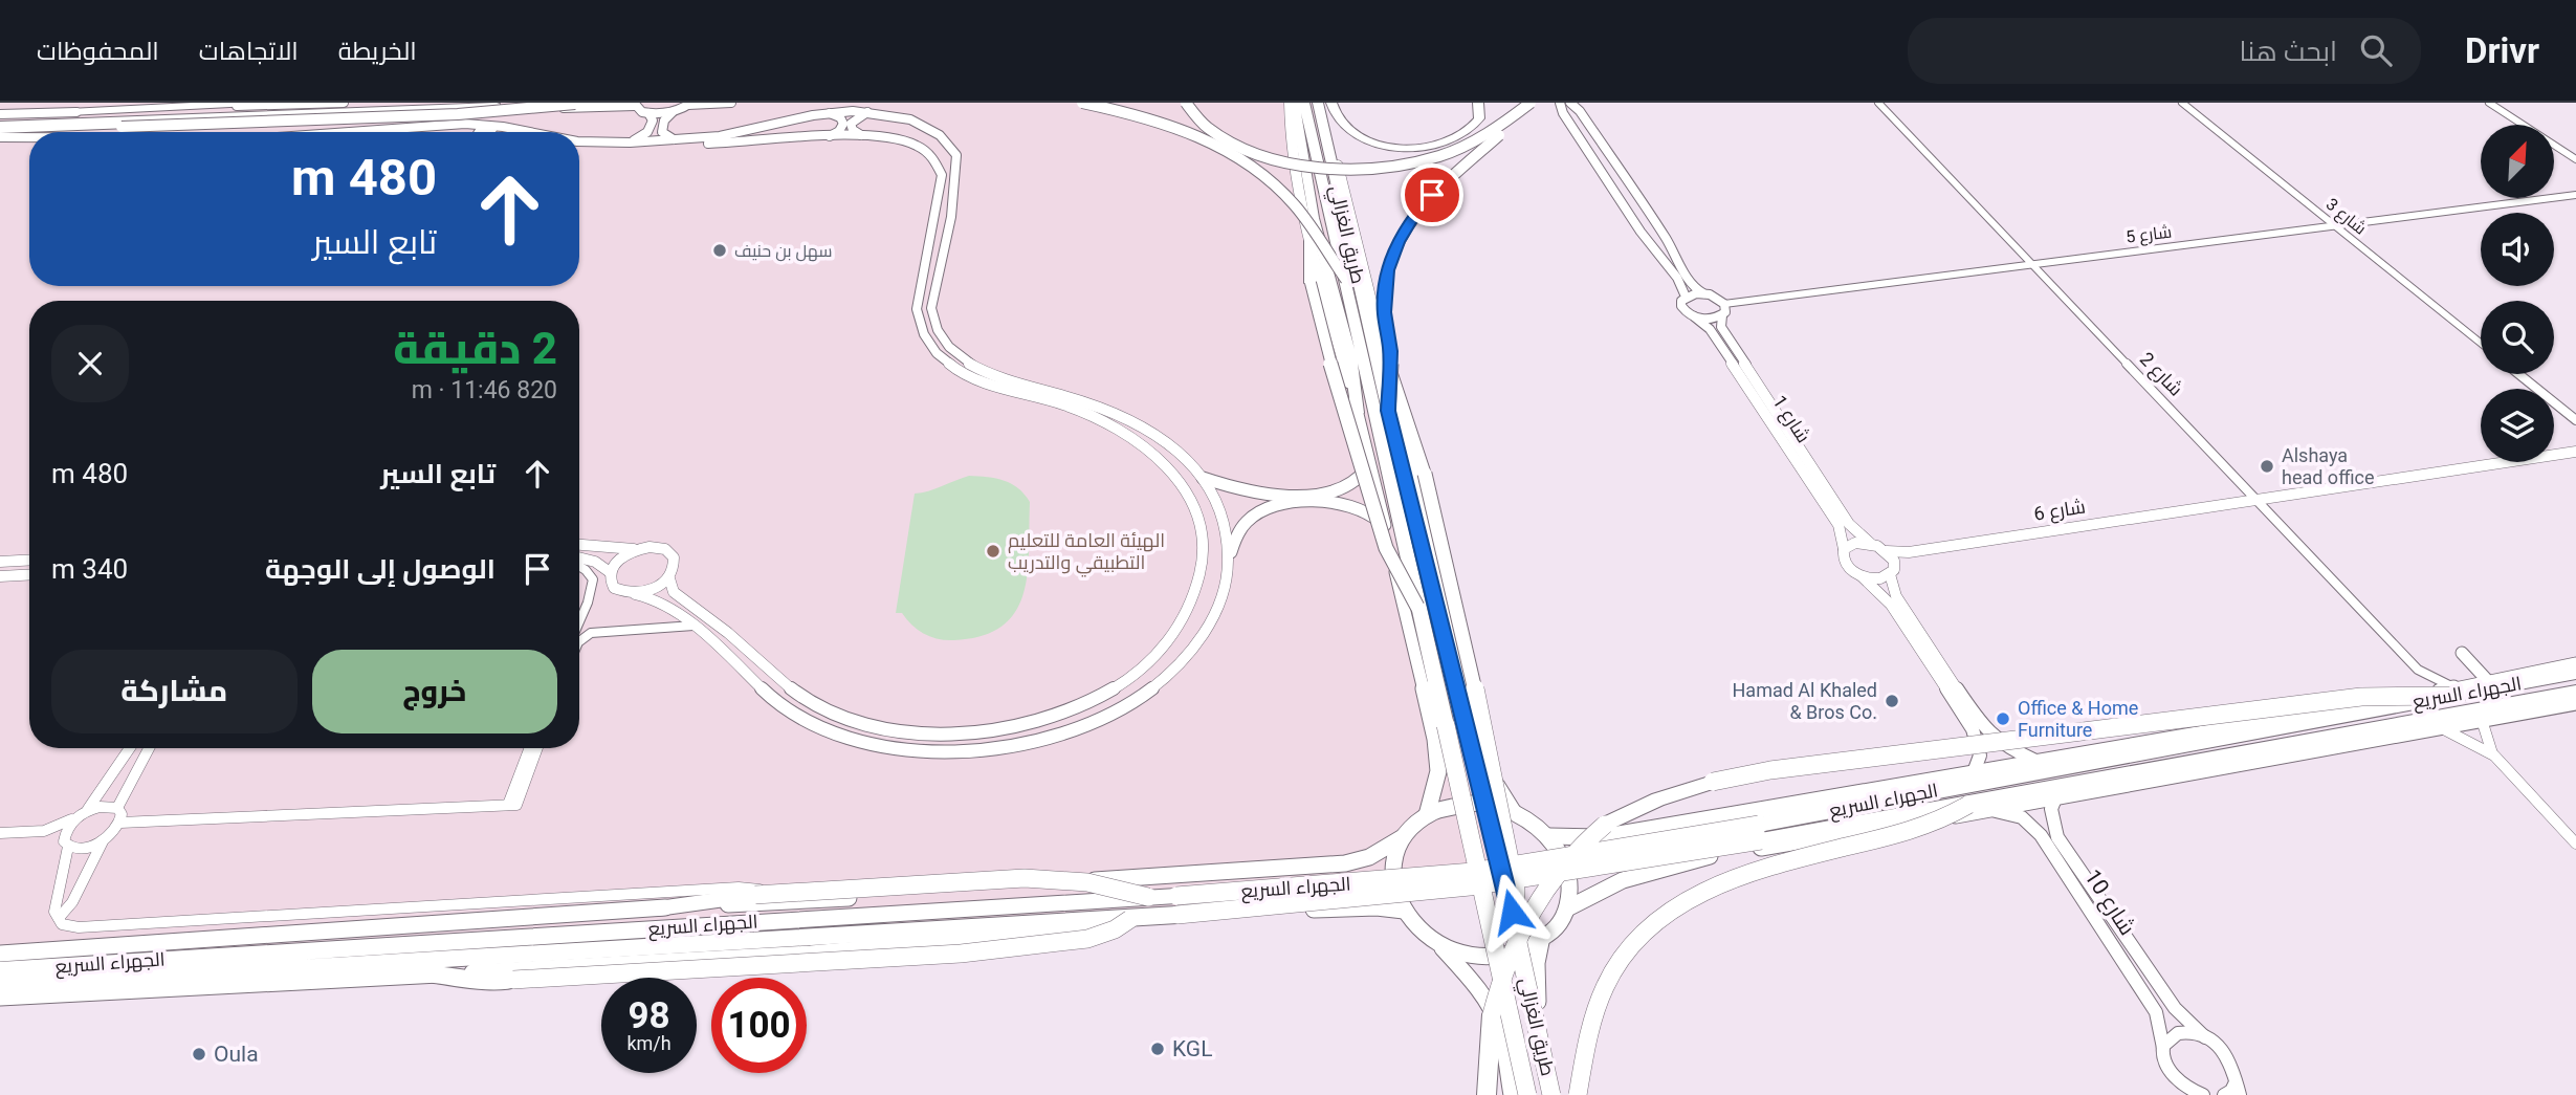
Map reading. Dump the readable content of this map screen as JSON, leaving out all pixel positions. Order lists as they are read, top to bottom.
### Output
{
  "streets": {
    "highway": ["طريق الغزالي", "الجهراء السريع"],
    "street": [
      "شارع 3",
      "شارع 5",
      "شارع 2",
      "شارع 1",
      "شارع 6",
      "شارع 10"
    ]
  },
  "crossings": [
    ["شارع 3", "شارع 5"],
    ["شارع 5", "شارع 2"],
    ["شارع 5", "شارع 1"],
    ["طريق الغزالي", "الجهراء السريع"],
    ["شارع 2", "شارع 6"],
    ["شارع 2", "الجهراء السريع"],
    ["شارع 1", "شارع 6"],
    ["الجهراء السريع", "شارع 10"]
  ],
  "places": [
    "سهل بن حنيف",
    "Alshaya head office",
    "الهيئة العامة للتعليم التطبيقي والتدريب",
    "Hamad Al Khaled & Bros Co.",
    "Office & Home Furniture",
    "KGL",
    "Oula"
  ],
  "north": "top right",
  "page": {
    "header": "Drivr",
    "search": "ابحث هنا",
    "nav": ["الخريطة", "الاتجاهات", "المحفوظات"],
    "turn": ["480 m", "تابع السير"],
    "heading": ["2 دقيقة", "820 m · 11:46"],
    "list": [
      {
        "name": "تابع السير",
        "value": "480 m"
      },
      {
        "name": "الوصول إلى الوجهة",
        "value": "340 m"
      }
    ],
    "buttons": ["خروج", "مشاركة"],
    "speed": "98 km/h",
    "limit": "100"
  }
}
